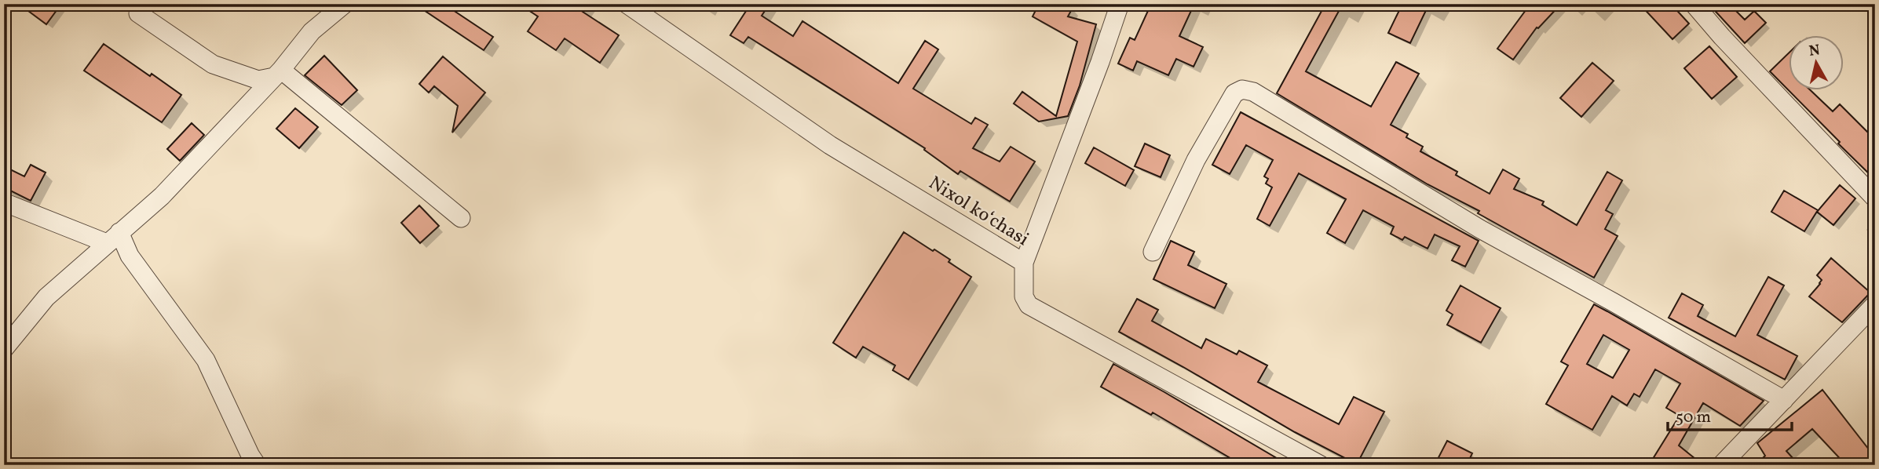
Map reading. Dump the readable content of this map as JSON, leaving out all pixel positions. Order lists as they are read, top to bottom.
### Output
{
  "streets": {
    "street": ["Nixol koʻchasi"]
  },
  "scale_bar": "50 m",
  "north": "top"
}
